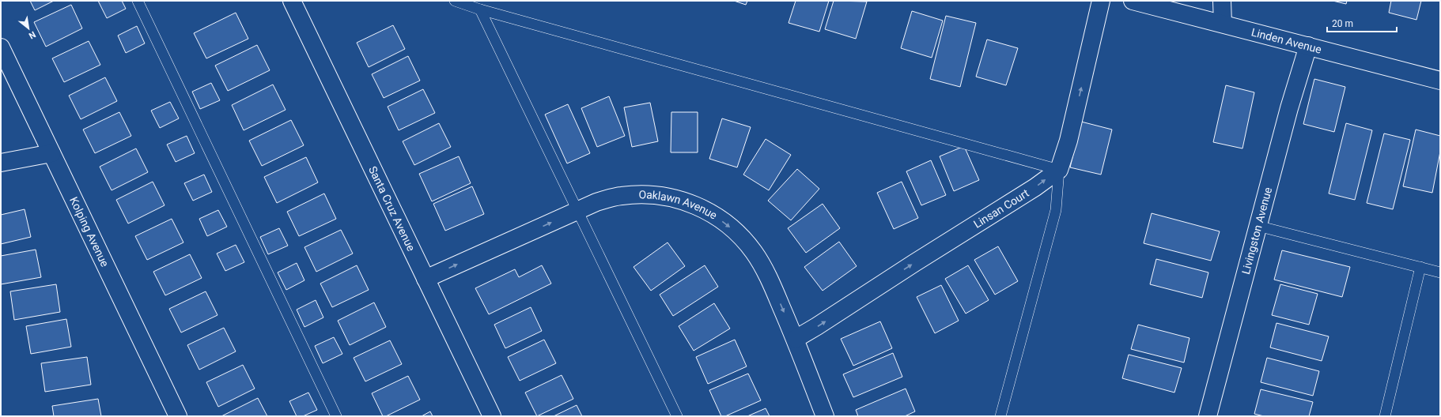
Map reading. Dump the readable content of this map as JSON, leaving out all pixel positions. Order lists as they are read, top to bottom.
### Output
{
  "streets": {
    "street": [
      "Linden Avenue",
      "Oaklawn Avenue",
      "Santa Cruz Avenue",
      "Linsan Court",
      "Livingston Avenue",
      "Kolping Avenue"
    ]
  },
  "crossings": [
    ["Linden Avenue", "Livingston Avenue"],
    ["Oaklawn Avenue", "Santa Cruz Avenue"],
    ["Oaklawn Avenue", "Linsan Court"]
  ],
  "one_way": ["Oaklawn Avenue", "Linsan Court"],
  "scale_bar": "20 m",
  "north": "bottom right"
}
